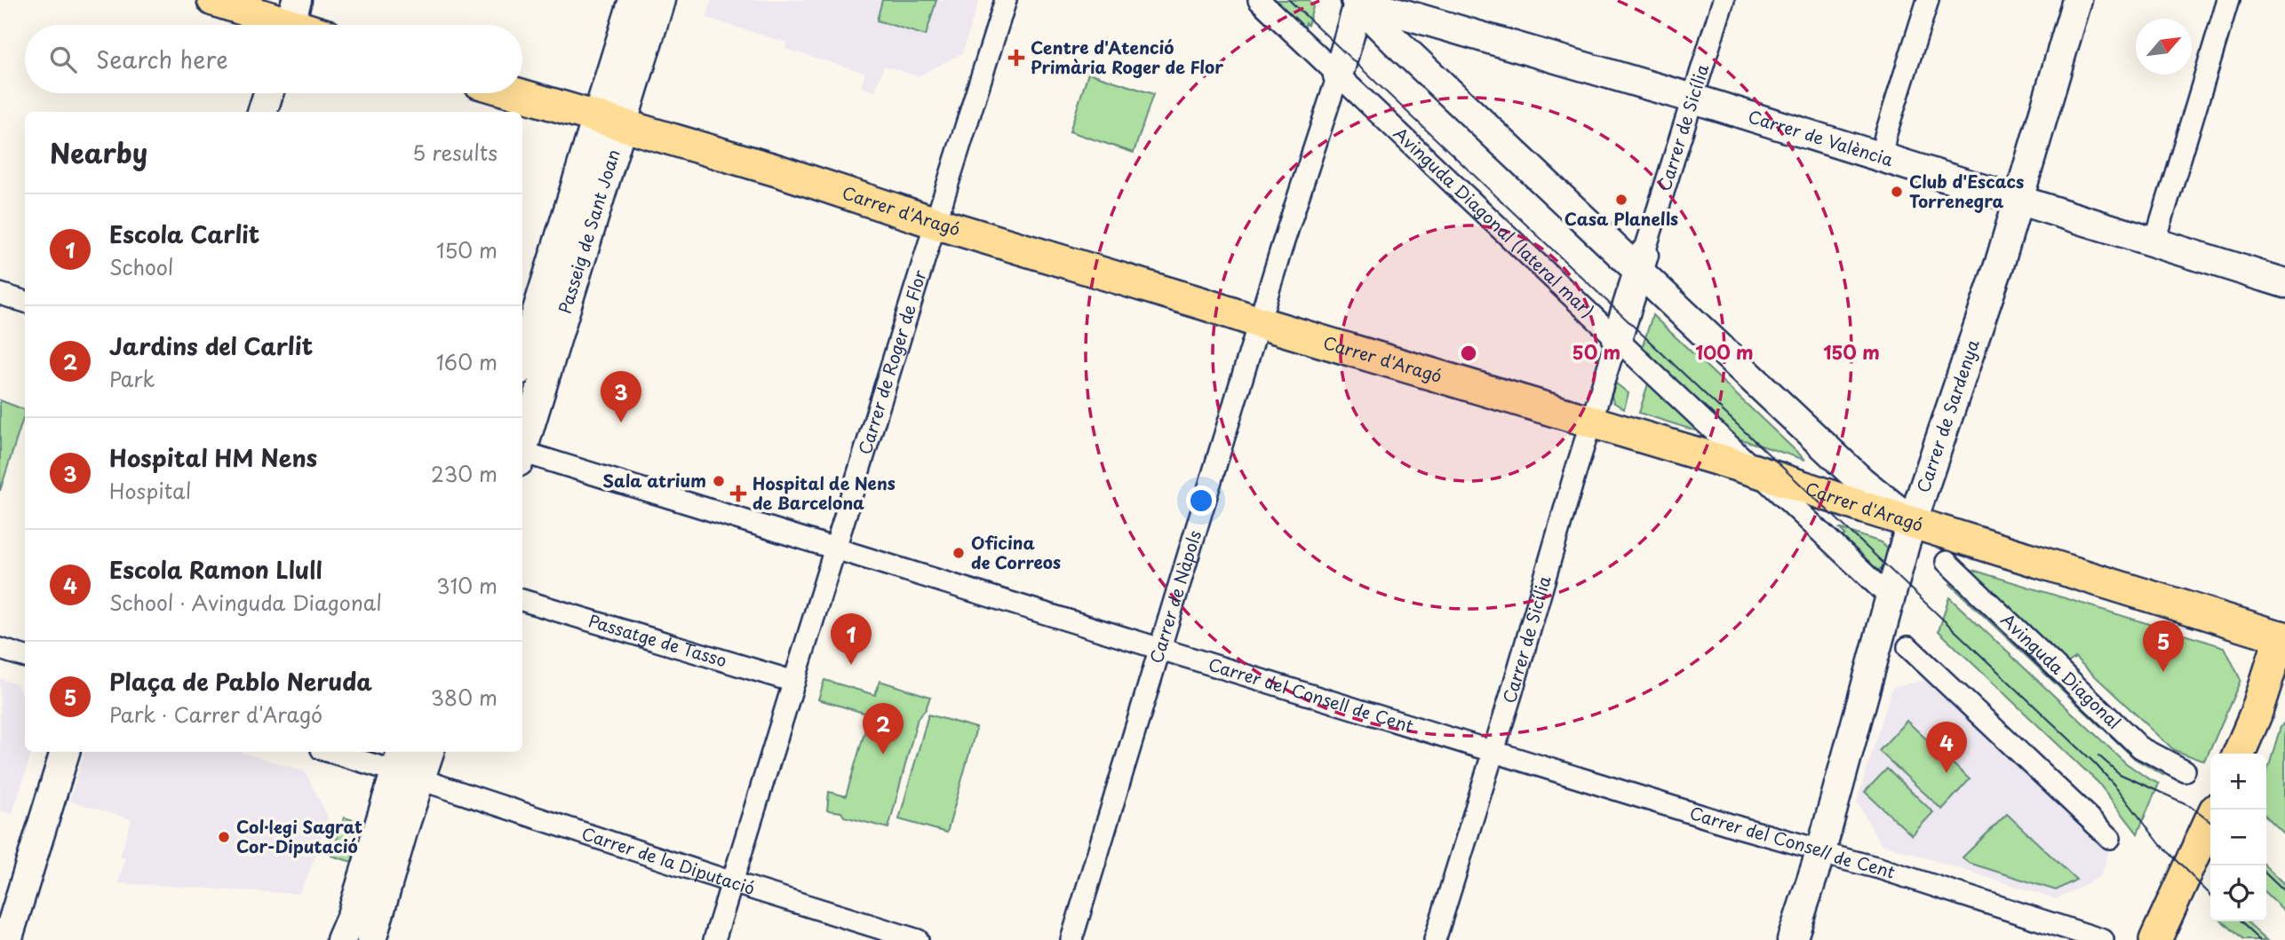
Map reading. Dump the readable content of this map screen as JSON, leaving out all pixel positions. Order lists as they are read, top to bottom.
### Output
{
  "streets": {
    "main road": ["Carrer d'Aragó"],
    "street": [
      "Carrer de Sicília",
      "Carrer de València",
      "Avinguda Diagonal (lateral mar)",
      "Passeig de Sant Joan",
      "Carrer de Roger de Flor",
      "Carrer de Sardenya",
      "Carrer de Nàpols",
      "Passatge de Tasso",
      "Avinguda Diagonal",
      "Carrer del Consell de Cent",
      "Carrer de la Diputació"
    ]
  },
  "crossings": [
    ["Carrer de Sicília", "Carrer de València"],
    ["Carrer de Sicília", "Carrer d'Aragó"],
    ["Carrer de Sicília", "Avinguda Diagonal (lateral mar)"],
    ["Carrer de Sicília", "Carrer del Consell de Cent"],
    ["Carrer de València", "Carrer de Sardenya"],
    ["Carrer d'Aragó", "Avinguda Diagonal (lateral mar)"],
    ["Carrer d'Aragó", "Passeig de Sant Joan"],
    ["Carrer d'Aragó", "Carrer de Roger de Flor"],
    ["Carrer d'Aragó", "Carrer de Sardenya"],
    ["Carrer d'Aragó", "Carrer de Nàpols"],
    ["Avinguda Diagonal (lateral mar)", "Carrer de Nàpols"],
    ["Carrer de Roger de Flor", "Passatge de Tasso"],
    ["Carrer de Roger de Flor", "Carrer del Consell de Cent"],
    ["Carrer de Roger de Flor", "Carrer de la Diputació"],
    ["Carrer de Sardenya", "Carrer del Consell de Cent"],
    ["Carrer de Nàpols", "Carrer del Consell de Cent"]
  ],
  "places": {
    "health": ["Centre d'Atenció Primària Roger de Flor", "Hospital de Nens de Barcelona"],
    "other": [
      "Club d'Escacs Torrenegra",
      "Casa Planells",
      "Sala atrium",
      "Oficina de Correos",
      "Col·legi Sagrat Cor-Diputació"
    ]
  },
  "north": "top right",
  "page": {
    "search": "Search here",
    "heading": ["Nearby", "5 results"],
    "list": [
      {
        "mark": "1",
        "name": "Escola Carlit",
        "note": "School",
        "value": "150 m"
      },
      {
        "mark": "2",
        "name": "Jardins del Carlit",
        "note": "Park",
        "value": "160 m"
      },
      {
        "mark": "3",
        "name": "Hospital HM Nens",
        "note": "Hospital",
        "value": "230 m"
      },
      {
        "mark": "4",
        "name": "Escola Ramon Llull",
        "note": "School · Avinguda Diagonal",
        "value": "310 m"
      },
      {
        "mark": "5",
        "name": "Plaça de Pablo Neruda",
        "note": "Park · Carrer d'Aragó",
        "value": "380 m"
      }
    ],
    "pins": [
      "3",
      "1",
      "5",
      "2",
      "4"
    ],
    "map_buttons": ["+", "−"]
  },
  "rings": ["50 m", "100 m", "150 m"]
}
